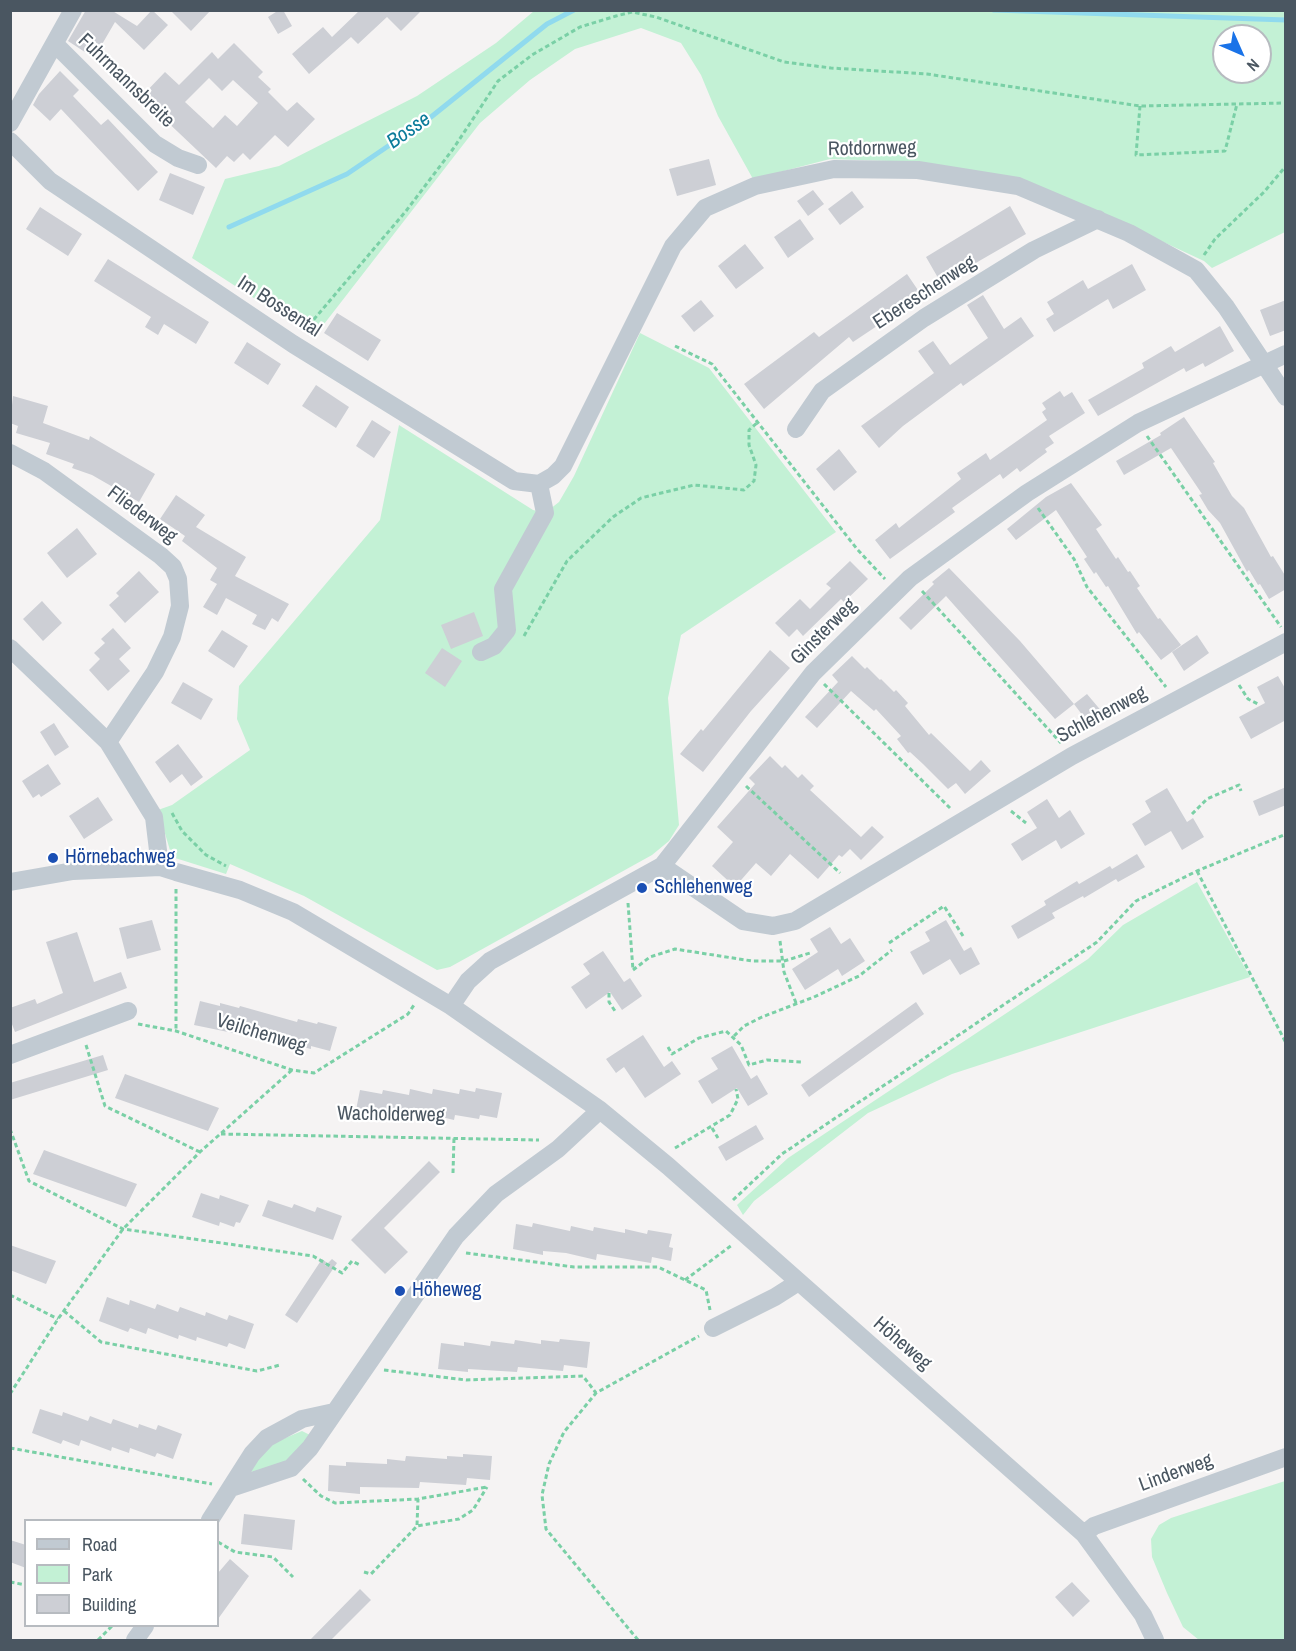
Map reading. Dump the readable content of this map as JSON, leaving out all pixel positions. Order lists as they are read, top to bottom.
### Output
{
  "streets": {
    "street": [
      "Fuhrmannsbreite",
      "Rotdornweg",
      "Ebereschenweg",
      "Im Bossental",
      "Fliederweg",
      "Ginsterweg",
      "Schlehenweg",
      "Höheweg",
      "Linderweg"
    ],
    "path": ["Veilchenweg", "Wacholderweg"]
  },
  "crossings": [
    ["Rotdornweg", "Ebereschenweg"],
    ["Rotdornweg", "Im Bossental"],
    ["Rotdornweg", "Ginsterweg"],
    ["Ginsterweg", "Schlehenweg"],
    ["Ginsterweg", "Höheweg"],
    ["Höheweg", "Linderweg"]
  ],
  "water": ["Bosse"],
  "places": ["Hörnebachweg", "Schlehenweg", "Höheweg"],
  "legend": ["Road", "Park", "Building"],
  "north": "bottom right"
}
